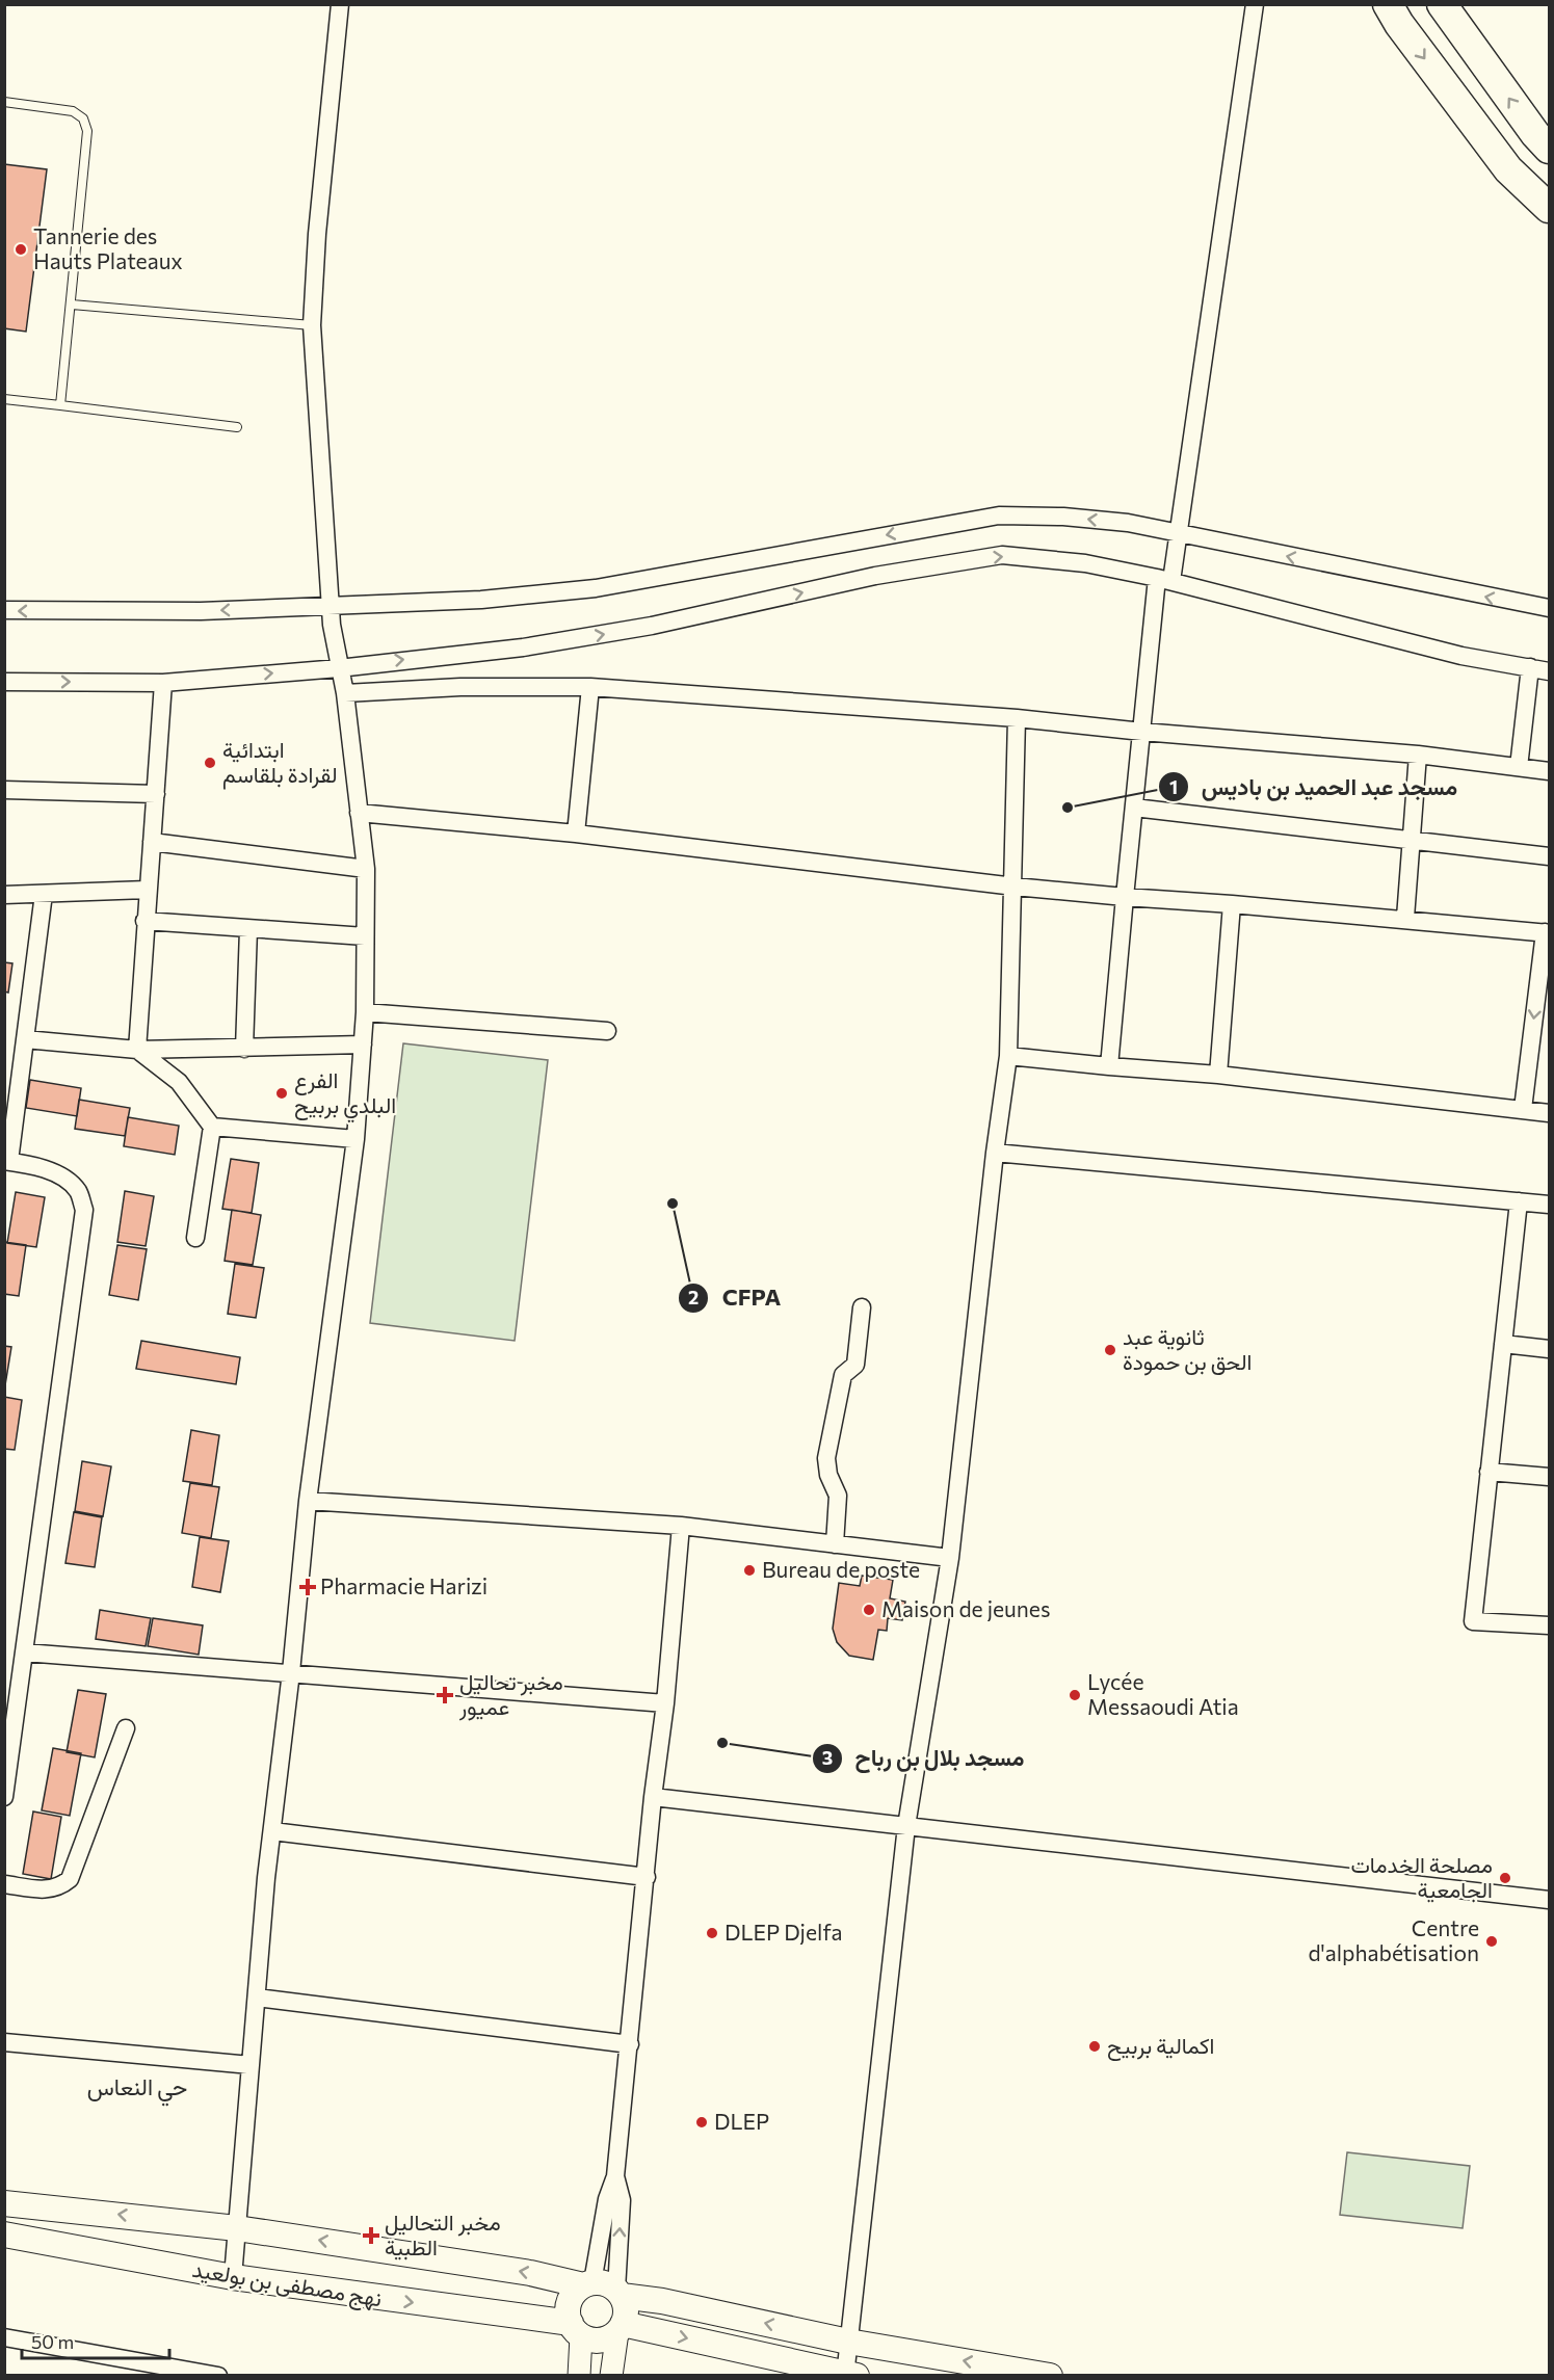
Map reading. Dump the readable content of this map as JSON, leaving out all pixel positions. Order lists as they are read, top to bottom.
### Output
{
  "streets": {
    "main road": ["نهج مصطفى بن بولعيد"]
  },
  "districts": ["حي النعاس"],
  "places": {
    "other": [
      "Tannerie des Hauts Plateaux",
      "ابتدائية لقرادة بلقاسم",
      "مسجد عبد الحميد بن باديس",
      "الفرع البلدي بربيح",
      "CFPA",
      "ثانوية عبد الحق بن حمودة",
      "Bureau de poste",
      "Maison de jeunes",
      "Lycée Messaoudi Atia",
      "مسجد بلال بن رباح",
      "مصلحة الخدمات الجامعية",
      "DLEP Djelfa",
      "Centre d'alphabétisation",
      "اكمالية بربيح",
      "DLEP"
    ],
    "health": ["Pharmacie Harizi", "مخبر تحاليل عميور", "مخبر التحاليل الطبية"]
  },
  "scale_bar": "50 m"
}
